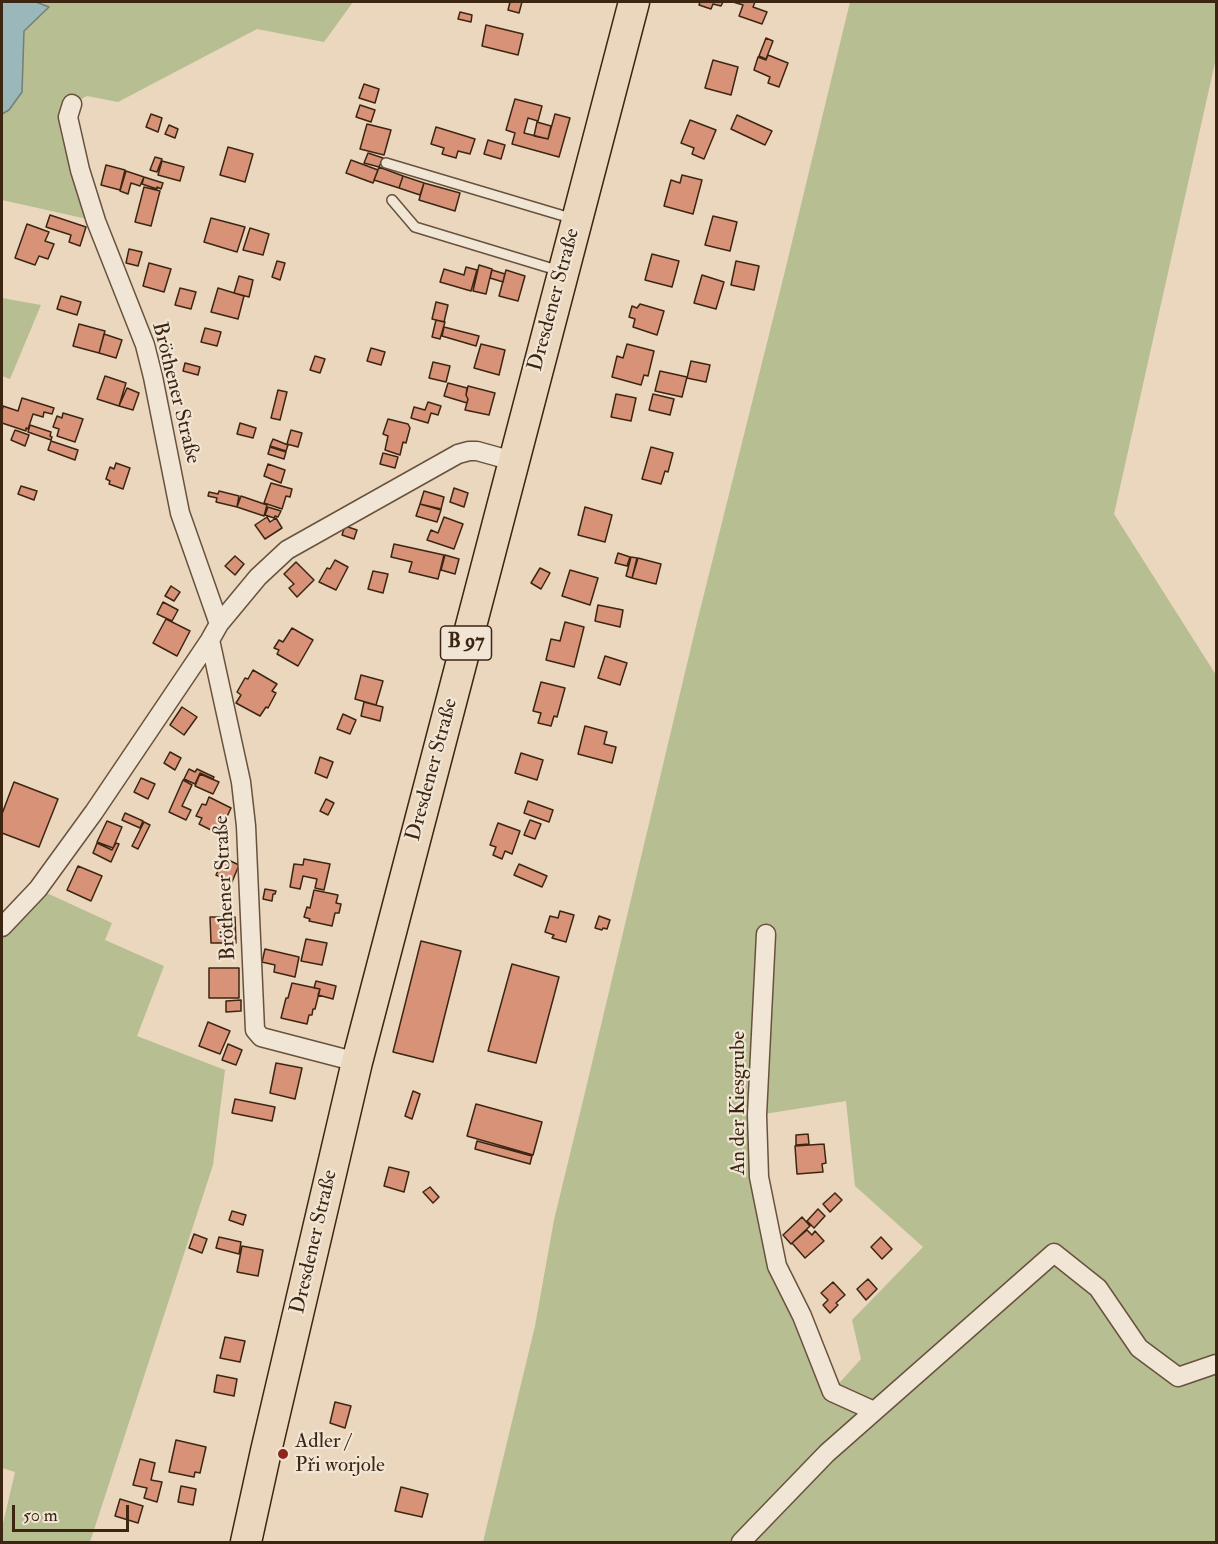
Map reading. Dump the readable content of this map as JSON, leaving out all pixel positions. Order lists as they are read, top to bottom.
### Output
{
  "streets": {
    "main road": ["Dresdener Straße", "B 97"],
    "street": ["Bröthener Straße", "An der Kiesgrube"]
  },
  "crossings": [
    ["Dresdener Straße", "Bröthener Straße"]
  ],
  "places": ["Adler / Při worjole"],
  "scale_bar": "50 m"
}
